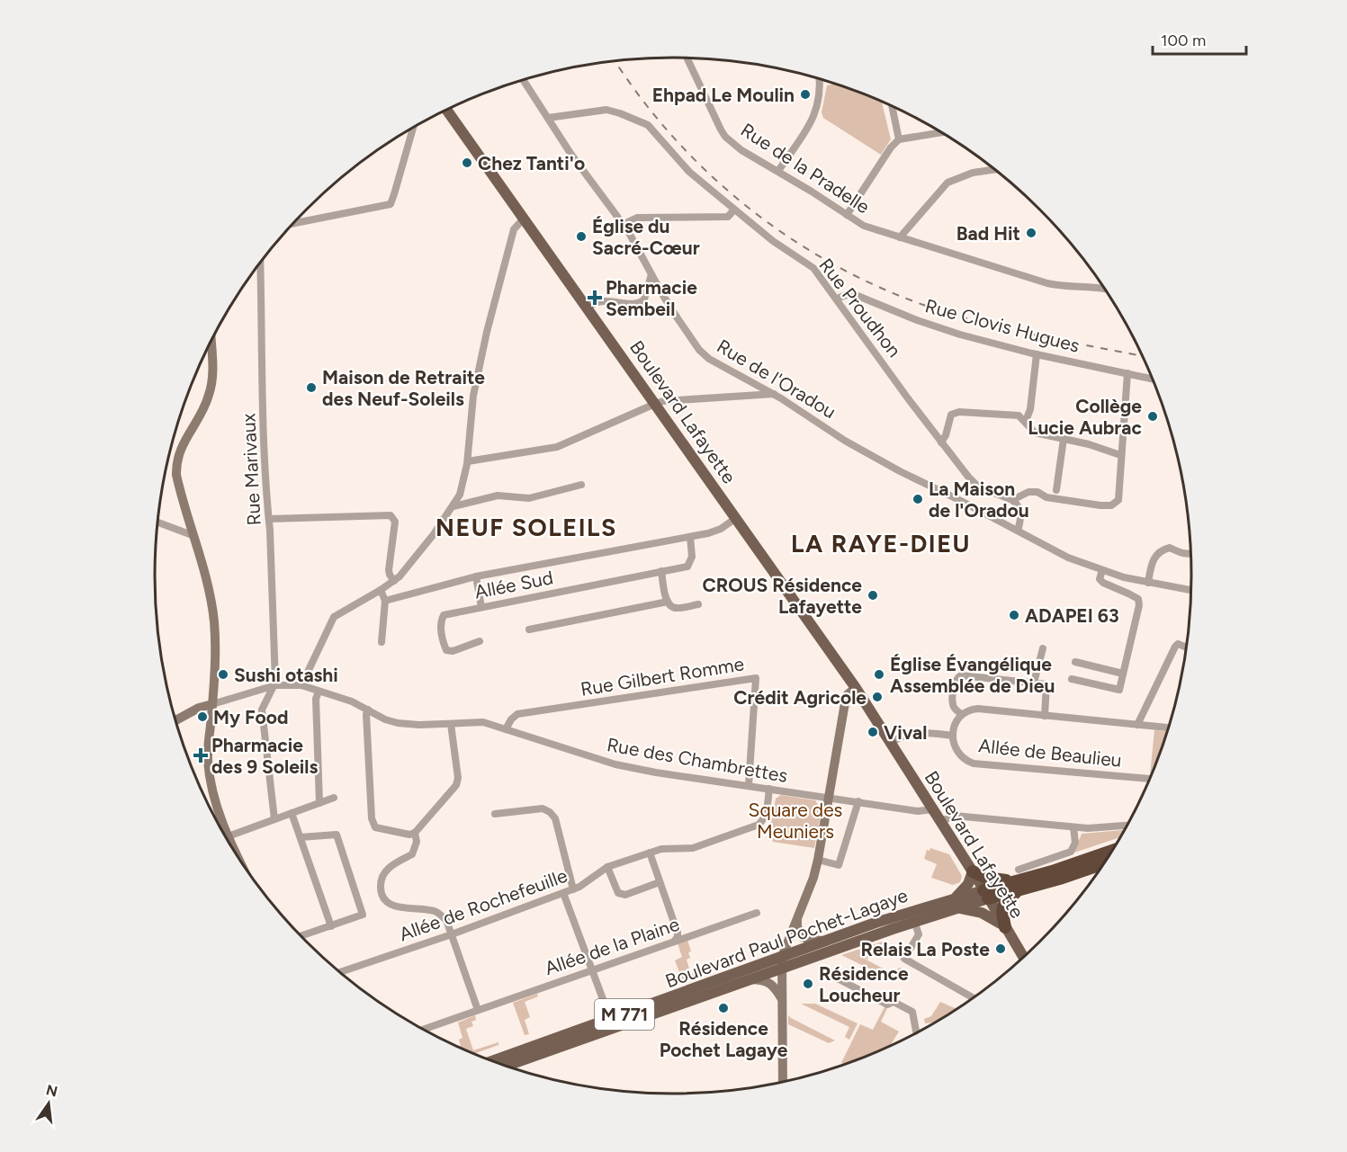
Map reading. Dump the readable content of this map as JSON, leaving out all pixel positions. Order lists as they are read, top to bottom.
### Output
{
  "streets": {
    "highway": ["M 771"],
    "main road": ["Boulevard Lafayette", "Boulevard Paul Pochet-Lagaye"],
    "street": [
      "Rue de la Pradelle",
      "Rue Proudhon",
      "Rue Clovis Hugues",
      "Rue de l'Oradou",
      "Rue Marivaux",
      "Allée Sud",
      "Rue Gilbert Romme",
      "Allée de Beaulieu",
      "Rue des Chambrettes",
      "Allée de Rochefeuille",
      "Allée de la Plaine"
    ]
  },
  "crossings": [
    ["Rue Proudhon", "Rue Clovis Hugues"],
    ["Rue Proudhon", "Rue de l'Oradou"],
    ["Boulevard Lafayette", "Rue des Chambrettes"],
    ["Boulevard Lafayette", "Boulevard Paul Pochet-Lagaye"],
    ["Boulevard Lafayette", "M 771"],
    ["Rue Marivaux", "Rue des Chambrettes"],
    ["Rue Gilbert Romme", "Rue des Chambrettes"],
    ["Rue des Chambrettes", "Allée de Rochefeuille"],
    ["Boulevard Paul Pochet-Lagaye", "M 771"]
  ],
  "districts": ["NEUF SOLEILS", "LA RAYE-DIEU"],
  "parks": ["Square des Meuniers"],
  "places": {
    "other": [
      "Ehpad Le Moulin",
      "Chez Tanti'o",
      "Bad Hit",
      "Église du Sacré-Cœur",
      "Maison de Retraite des Neuf-Soleils",
      "Collège Lucie Aubrac",
      "La Maison de l'Oradou",
      "CROUS Résidence Lafayette",
      "ADAPEI 63",
      "Sushi otashi",
      "Église Évangélique Assemblée de Dieu",
      "Crédit Agricole",
      "My Food",
      "Vival",
      "Relais La Poste",
      "Résidence Loucheur",
      "Résidence Pochet Lagaye"
    ],
    "health": ["Pharmacie Sembeil", "Pharmacie des 9 Soleils"]
  },
  "scale_bar": "100 m",
  "north": "top"
}
